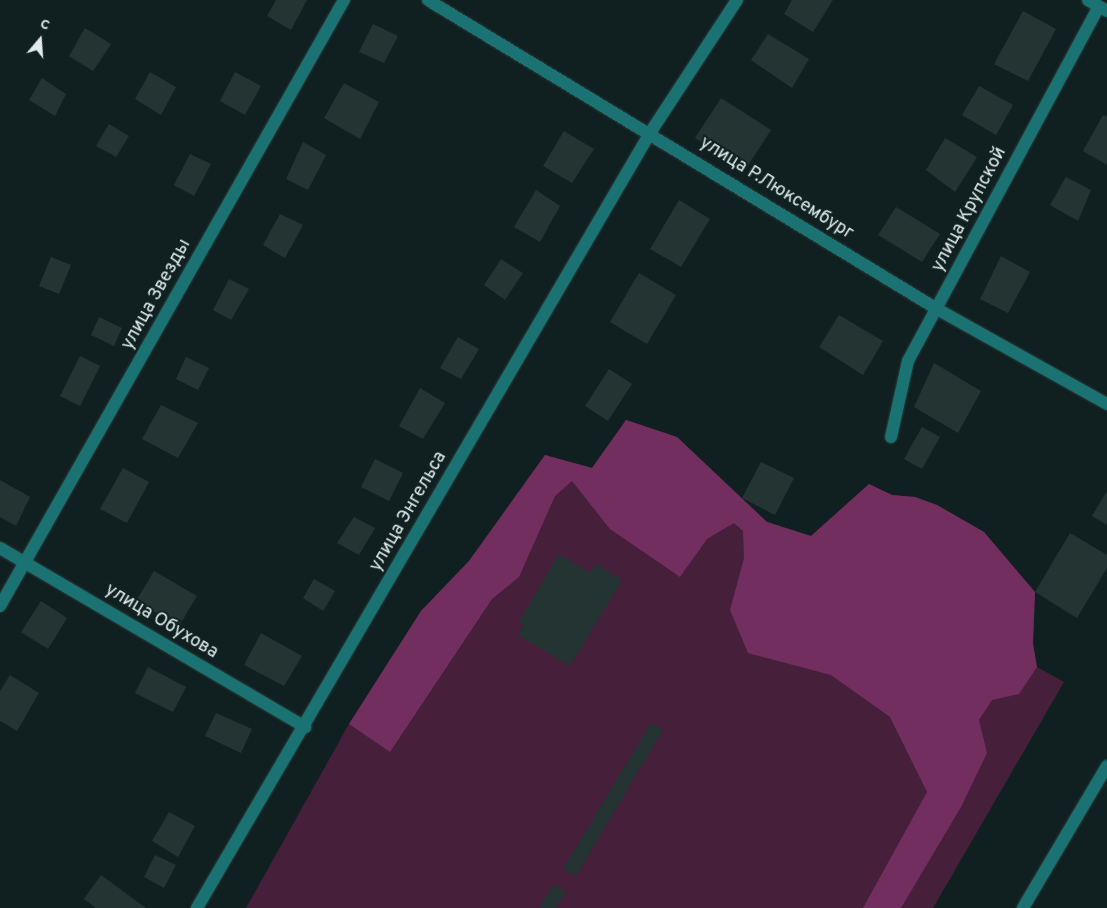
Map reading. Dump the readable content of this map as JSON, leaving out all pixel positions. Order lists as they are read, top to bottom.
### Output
{
  "streets": {
    "street": [
      "улица Р.Люксембург",
      "улица Крупской",
      "улица Звезды",
      "улица Энгельса",
      "улица Обухова"
    ]
  },
  "crossings": [
    ["улица Р.Люксембург", "улица Крупской"],
    ["улица Р.Люксембург", "улица Энгельса"],
    ["улица Звезды", "улица Обухова"],
    ["улица Энгельса", "улица Обухова"]
  ],
  "north": "top"
}
